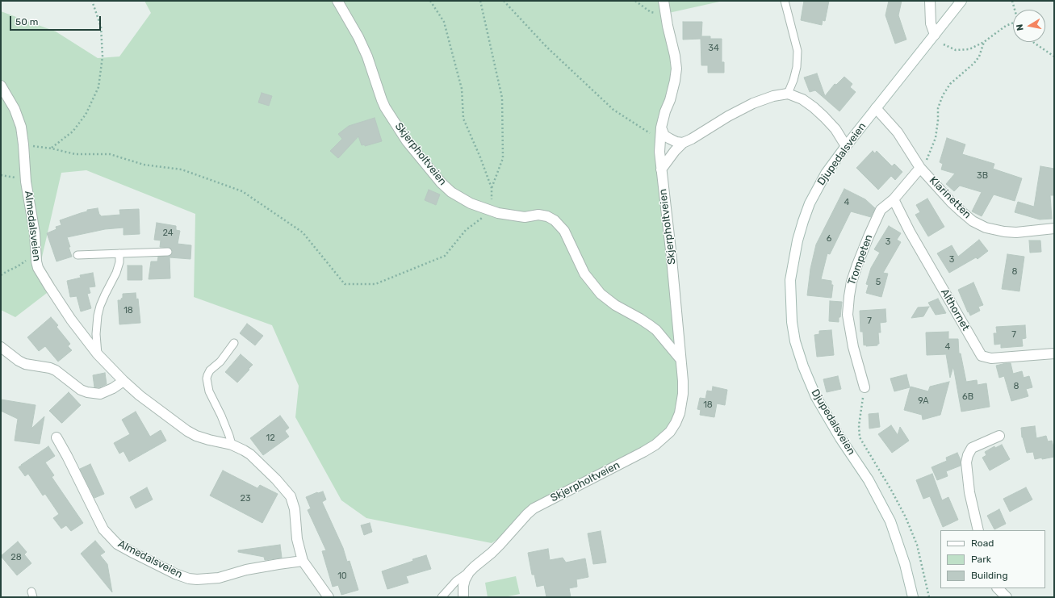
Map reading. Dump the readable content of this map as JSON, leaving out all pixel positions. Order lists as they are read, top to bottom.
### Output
{
  "streets": {
    "street": [
      "Skjerpholtveien",
      "Djupedalsveien",
      "Klarinetten",
      "Almedalsveien",
      "Trompeten",
      "Althornet"
    ]
  },
  "crossings": [
    ["Djupedalsveien", "Klarinetten"],
    ["Klarinetten", "Trompeten"],
    ["Trompeten", "Althornet"]
  ],
  "house_numbers": [
    "34",
    "3B",
    "4",
    "24",
    "6",
    "3",
    "3",
    "8",
    "5",
    "18",
    "7",
    "7",
    "4",
    "8",
    "6B",
    "9A",
    "18",
    "12",
    "23",
    "28",
    "10"
  ],
  "legend": ["Road", "Park", "Building"],
  "scale_bar": "50 m",
  "north": "left"
}
